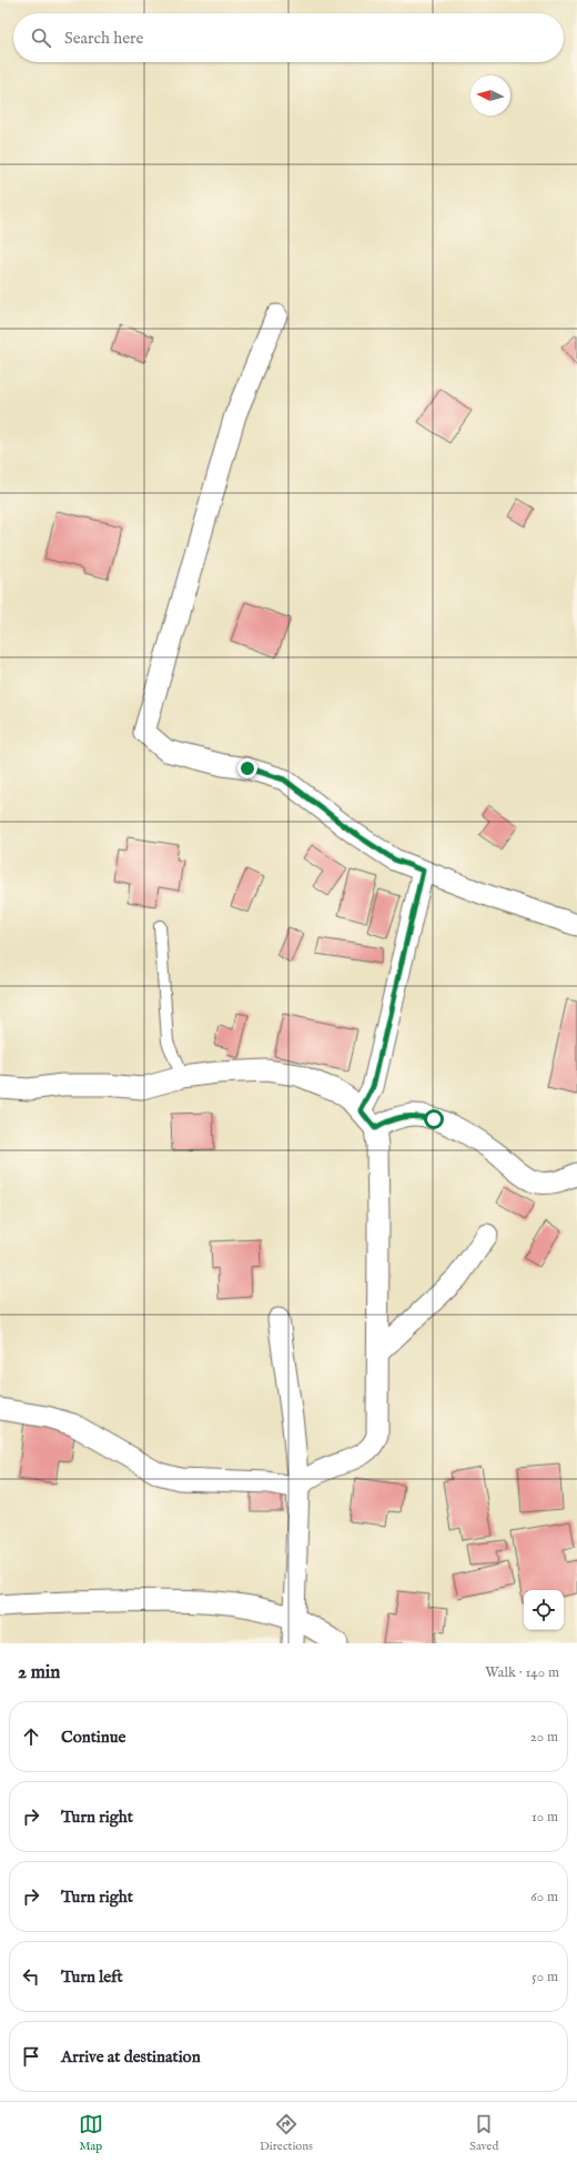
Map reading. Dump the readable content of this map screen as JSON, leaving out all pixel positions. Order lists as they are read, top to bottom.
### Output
{
  "north": "left",
  "page": {
    "search": "Search here",
    "heading": ["2 min", "Walk · 140 m"],
    "list": [
      ["Continue", "20 m"],
      ["Turn right", "10 m"],
      ["Turn right", "60 m"],
      ["Turn left", "50 m"],
      "Arrive at destination"
    ],
    "nav": ["Map", "Directions", "Saved"]
  }
}
